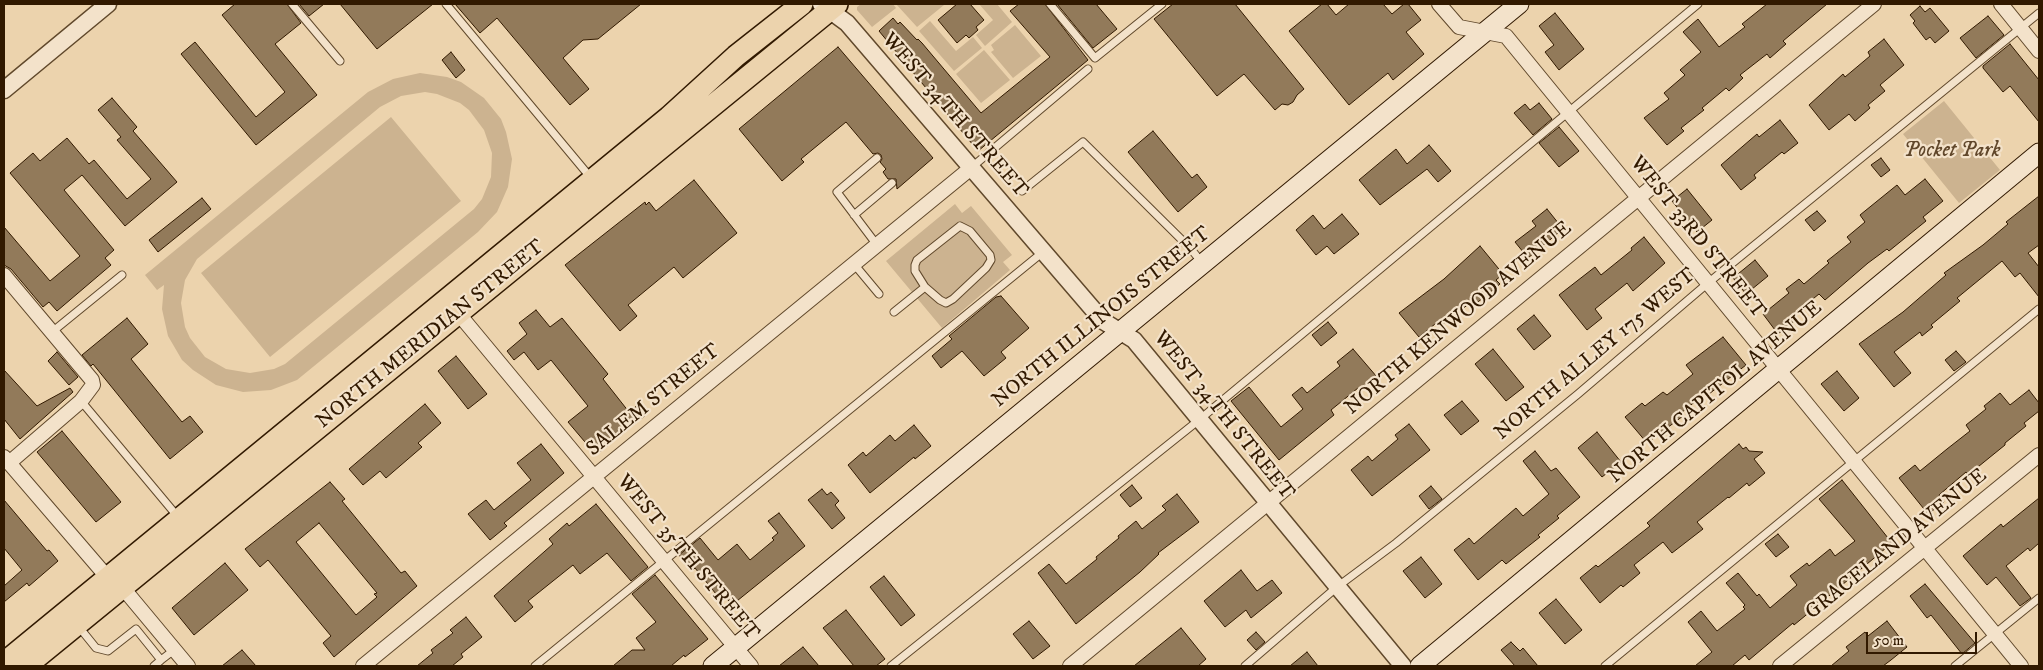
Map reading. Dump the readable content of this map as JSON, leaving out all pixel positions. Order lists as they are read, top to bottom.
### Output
{
  "streets": {
    "main road": ["NORTH ILLINOIS STREET", "NORTH MERIDIAN STREET", "NORTH CAPITOL AVENUE"],
    "street": [
      "WEST 34TH STREET",
      "WEST 33RD STREET",
      "NORTH KENWOOD AVENUE",
      "SALEM STREET",
      "GRACELAND AVENUE",
      "WEST 35TH STREET"
    ],
    "lane": ["NORTH ALLEY 175 WEST"]
  },
  "crossings": [
    ["WEST 34TH STREET", "NORTH ILLINOIS STREET"],
    ["WEST 34TH STREET", "NORTH KENWOOD AVENUE"],
    ["WEST 34TH STREET", "NORTH MERIDIAN STREET"],
    ["WEST 34TH STREET", "NORTH ALLEY 175 WEST"],
    ["WEST 34TH STREET", "SALEM STREET"],
    ["WEST 33RD STREET", "NORTH ILLINOIS STREET"],
    ["WEST 33RD STREET", "NORTH KENWOOD AVENUE"],
    ["WEST 33RD STREET", "NORTH ALLEY 175 WEST"],
    ["WEST 33RD STREET", "NORTH CAPITOL AVENUE"],
    ["WEST 33RD STREET", "GRACELAND AVENUE"],
    ["NORTH ILLINOIS STREET", "WEST 35TH STREET"],
    ["NORTH MERIDIAN STREET", "WEST 35TH STREET"],
    ["SALEM STREET", "WEST 35TH STREET"]
  ],
  "parks": ["Pocket Park"],
  "scale_bar": "50 m"
}
